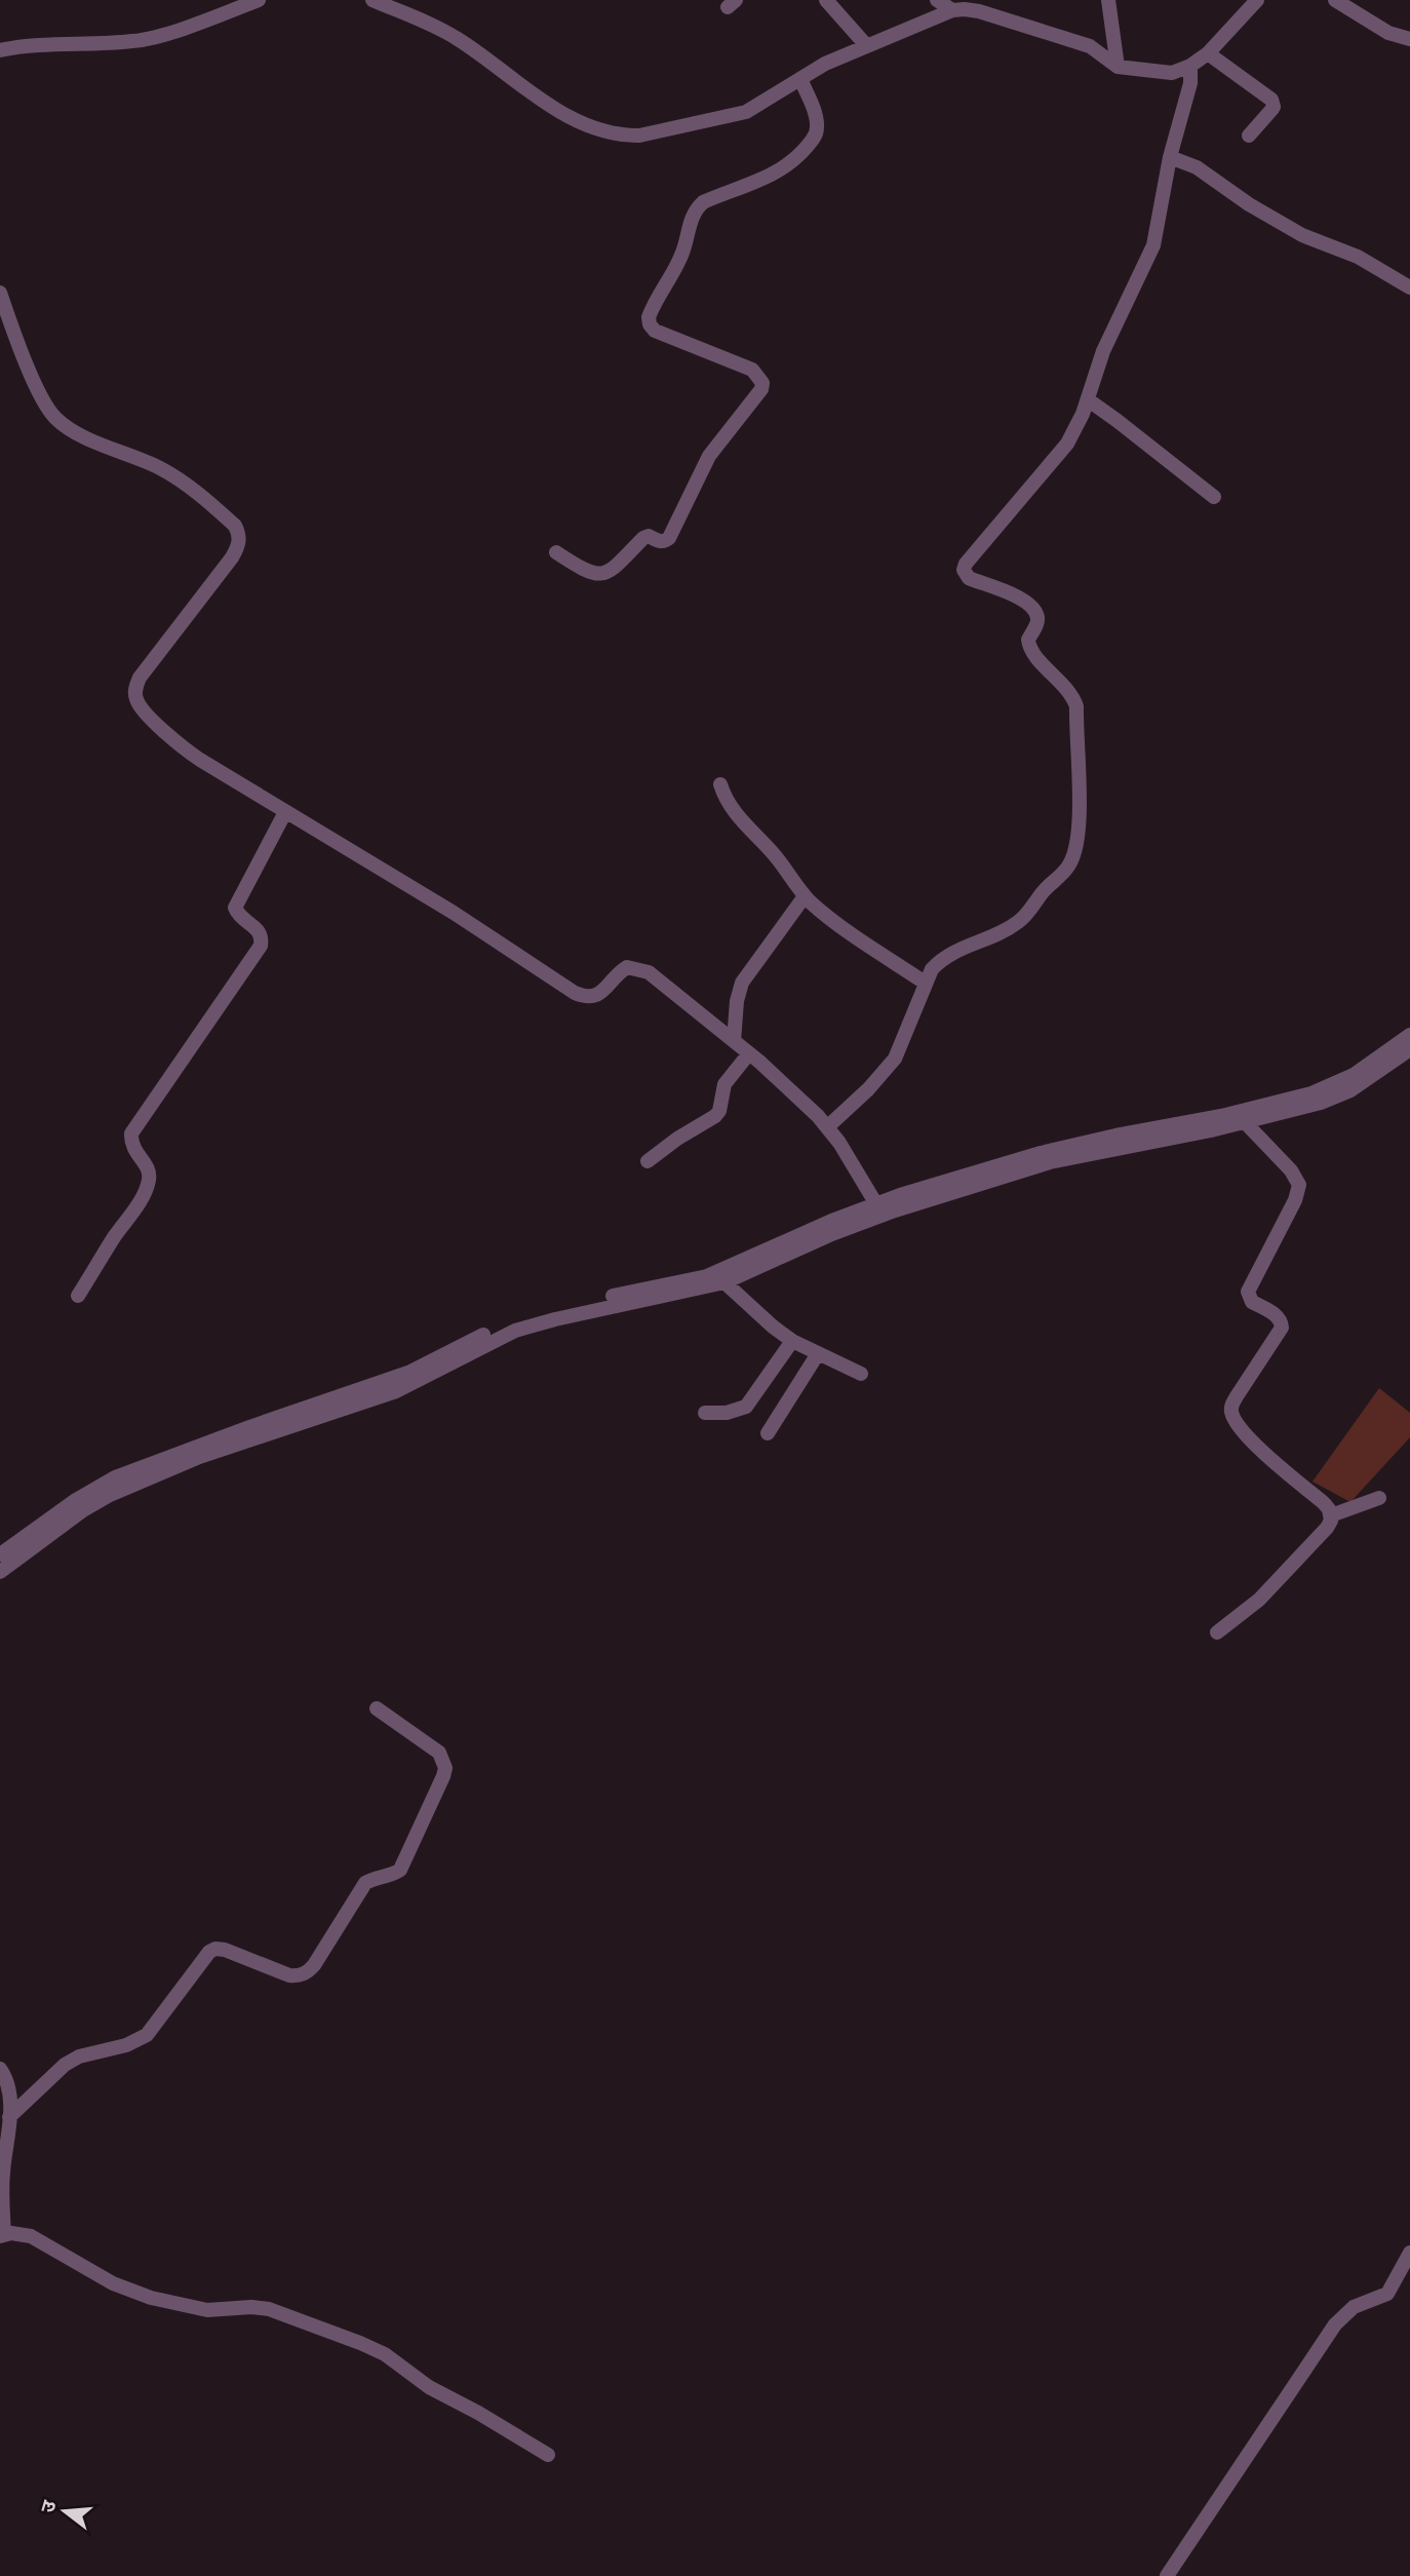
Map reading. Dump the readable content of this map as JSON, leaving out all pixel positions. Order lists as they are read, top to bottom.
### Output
{
  "north": "left"
}
